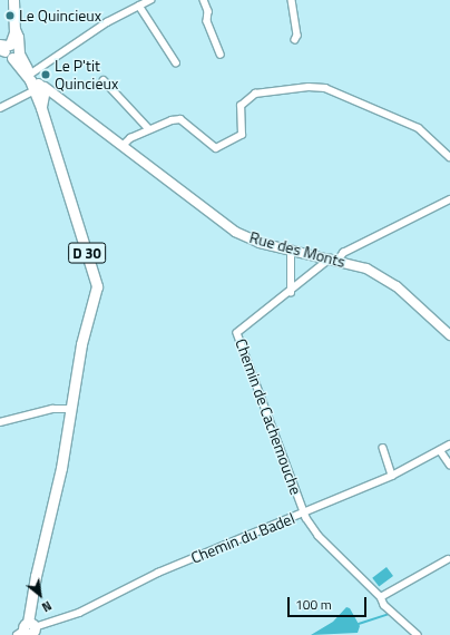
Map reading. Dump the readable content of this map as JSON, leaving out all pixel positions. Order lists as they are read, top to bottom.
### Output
{
  "streets": {
    "main road": ["D 30"],
    "street": ["Rue des Monts", "Chemin de Cachemouche", "Chemin du Badel"]
  },
  "crossings": [
    ["Rue des Monts", "D 30"],
    ["Rue des Monts", "Chemin de Cachemouche"],
    ["D 30", "Chemin du Badel"],
    ["Chemin de Cachemouche", "Chemin du Badel"]
  ],
  "places": ["Le Quincieux", "Le P'tit Quincieux"],
  "scale_bar": "100 m",
  "north": "bottom right"
}
